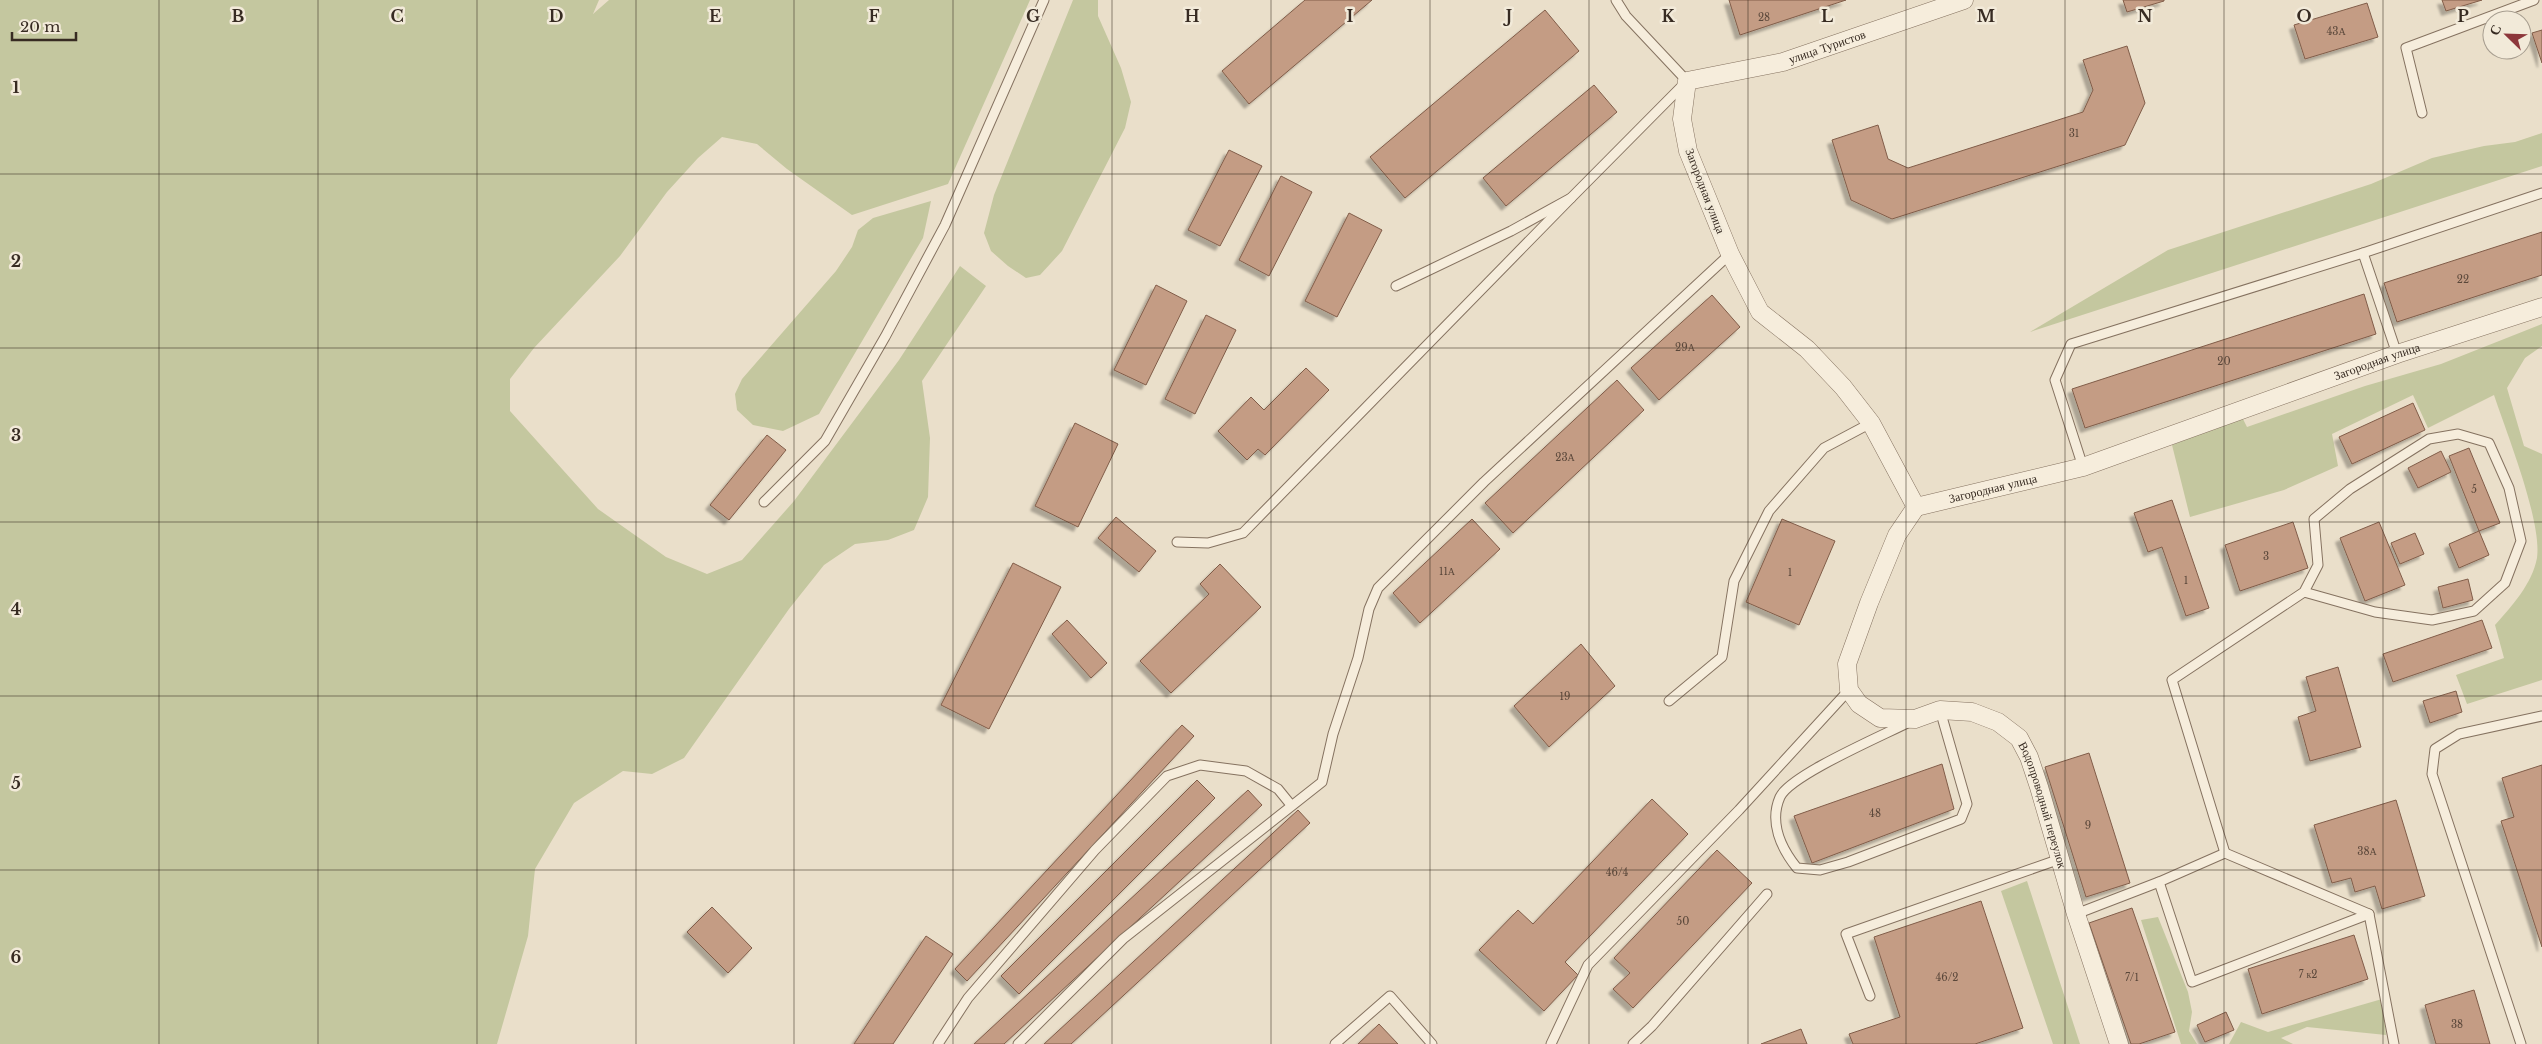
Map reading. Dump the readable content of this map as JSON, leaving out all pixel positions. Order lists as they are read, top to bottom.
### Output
{
  "streets": {
    "street": ["улица Туристов", "Загородная улица", "Водопроводный переулок"]
  },
  "crossings": [
    ["улица Туристов", "Загородная улица"]
  ],
  "house_numbers": [
    "28",
    "43А",
    "31",
    "22",
    "29А",
    "20",
    "23А",
    "5",
    "3",
    "11А",
    "1",
    "1",
    "19",
    "48",
    "9",
    "38А",
    "46/4",
    "50",
    "7 к2",
    "46/2",
    "7/1",
    "38"
  ],
  "scale_bar": "20 m",
  "north": "top left",
  "grid": {
    "columns": [
      "B",
      "C",
      "D",
      "E",
      "F",
      "G",
      "H",
      "I",
      "J",
      "K",
      "L",
      "M",
      "N",
      "O",
      "P"
    ],
    "rows": [
      "1",
      "2",
      "3",
      "4",
      "5",
      "6"
    ]
  }
}
